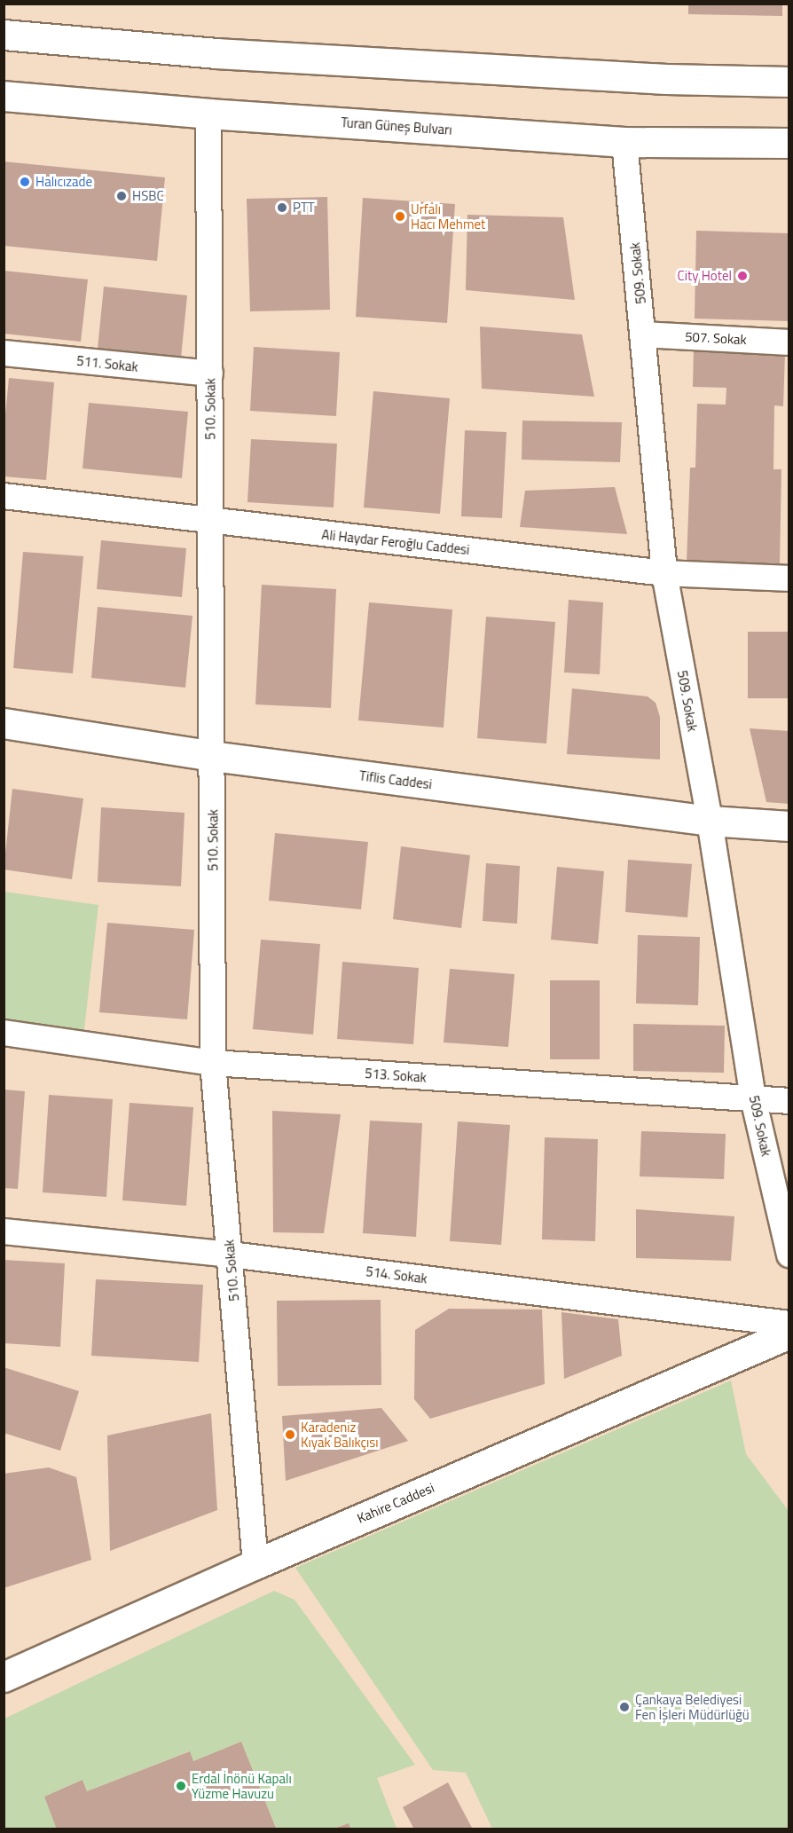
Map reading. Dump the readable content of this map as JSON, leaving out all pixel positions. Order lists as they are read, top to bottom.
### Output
{
  "streets": {
    "main road": ["Turan Güneş Bulvarı", "Tiflis Caddesi", "Kahire Caddesi"],
    "street": [
      "509. Sokak",
      "507. Sokak",
      "511. Sokak",
      "510. Sokak",
      "Ali Haydar Feroğlu Caddesi",
      "513. Sokak",
      "514. Sokak"
    ]
  },
  "crossings": [
    ["Turan Güneş Bulvarı", "509. Sokak"],
    ["Turan Güneş Bulvarı", "510. Sokak"],
    ["509. Sokak", "507. Sokak"],
    ["509. Sokak", "Ali Haydar Feroğlu Caddesi"],
    ["509. Sokak", "Tiflis Caddesi"],
    ["509. Sokak", "513. Sokak"],
    ["511. Sokak", "510. Sokak"],
    ["510. Sokak", "Ali Haydar Feroğlu Caddesi"],
    ["510. Sokak", "Tiflis Caddesi"],
    ["510. Sokak", "513. Sokak"],
    ["510. Sokak", "514. Sokak"],
    ["510. Sokak", "Kahire Caddesi"]
  ],
  "places": [
    "Halıcızade",
    "HSBC",
    "PTT",
    "Urfalı Hacı Mehmet",
    "City Hotel",
    "Karadeniz Kıyak Balıkçısı",
    "Çankaya Belediyesi Fen İşleri Müdürlüğü",
    "Erdal İnönü Kapalı Yüzme Havuzu"
  ]
}
